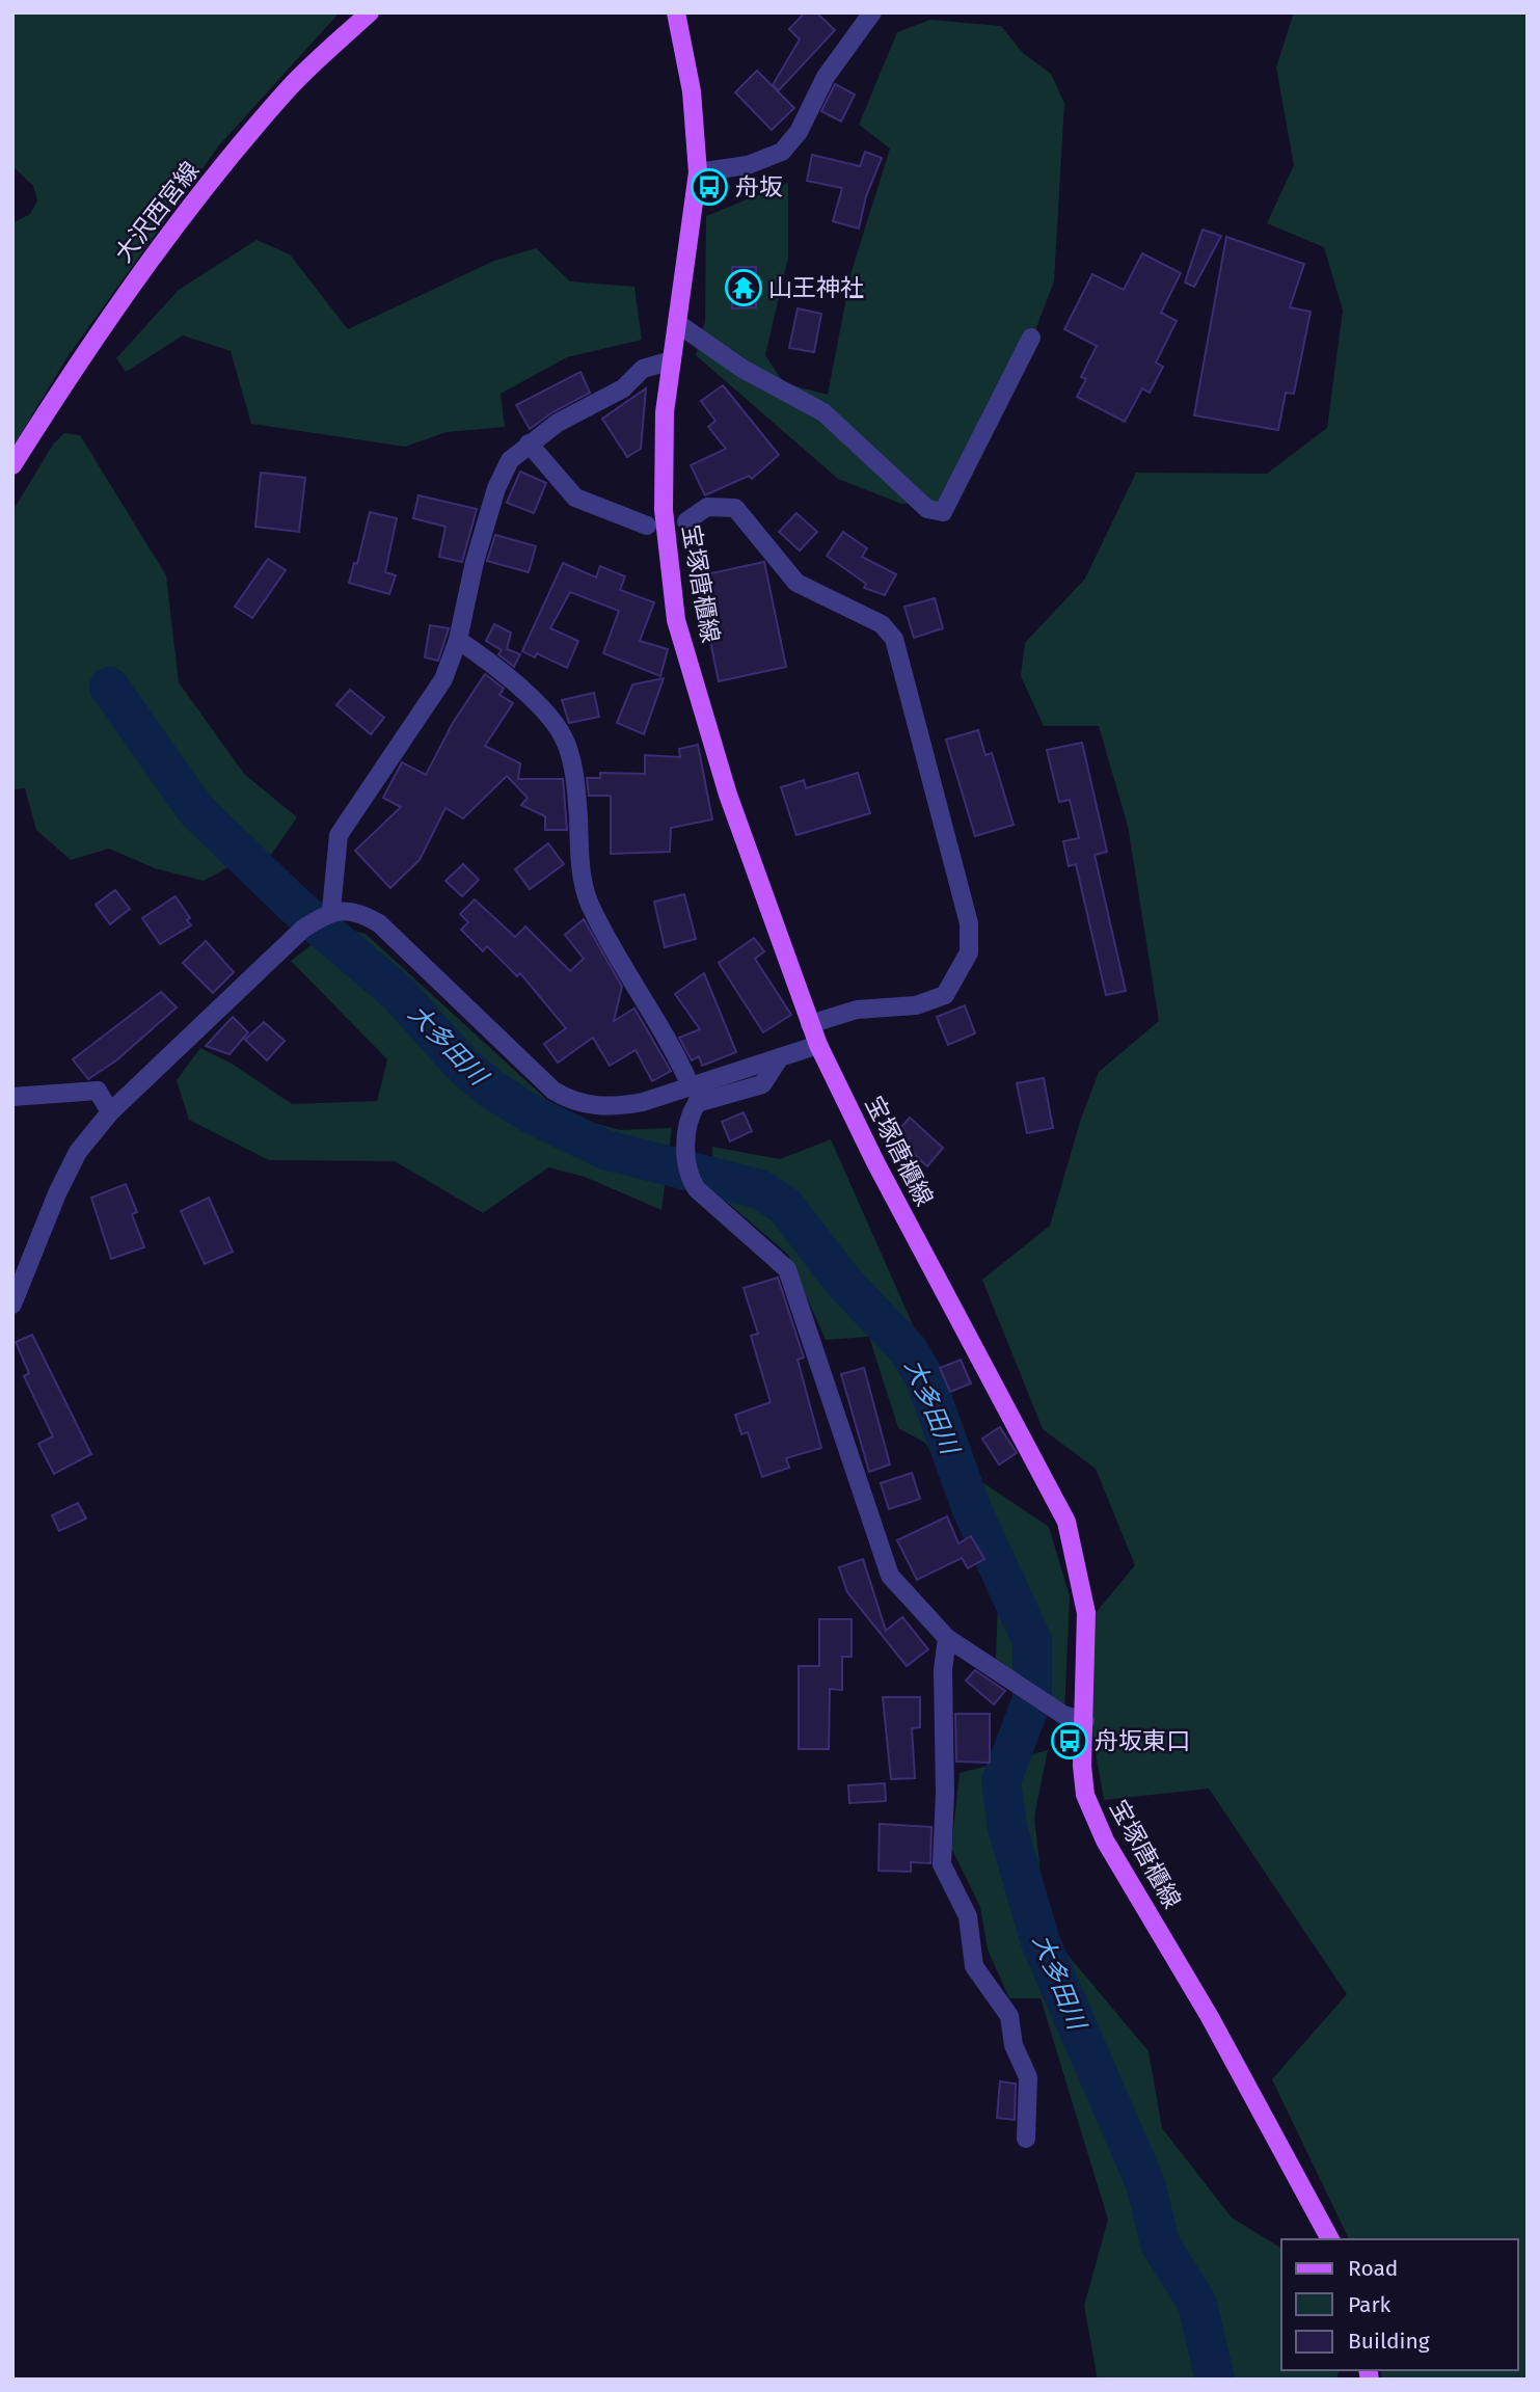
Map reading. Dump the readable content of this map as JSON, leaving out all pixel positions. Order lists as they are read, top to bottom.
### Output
{
  "streets": {
    "main road": ["大沢西宮線", "宝塚唐櫃線"]
  },
  "water": ["大多田川"],
  "places": {
    "bus stop": ["舟坂", "舟坂東口"],
    "temple": ["山王神社"]
  },
  "legend": ["Road", "Park", "Building"]
}
